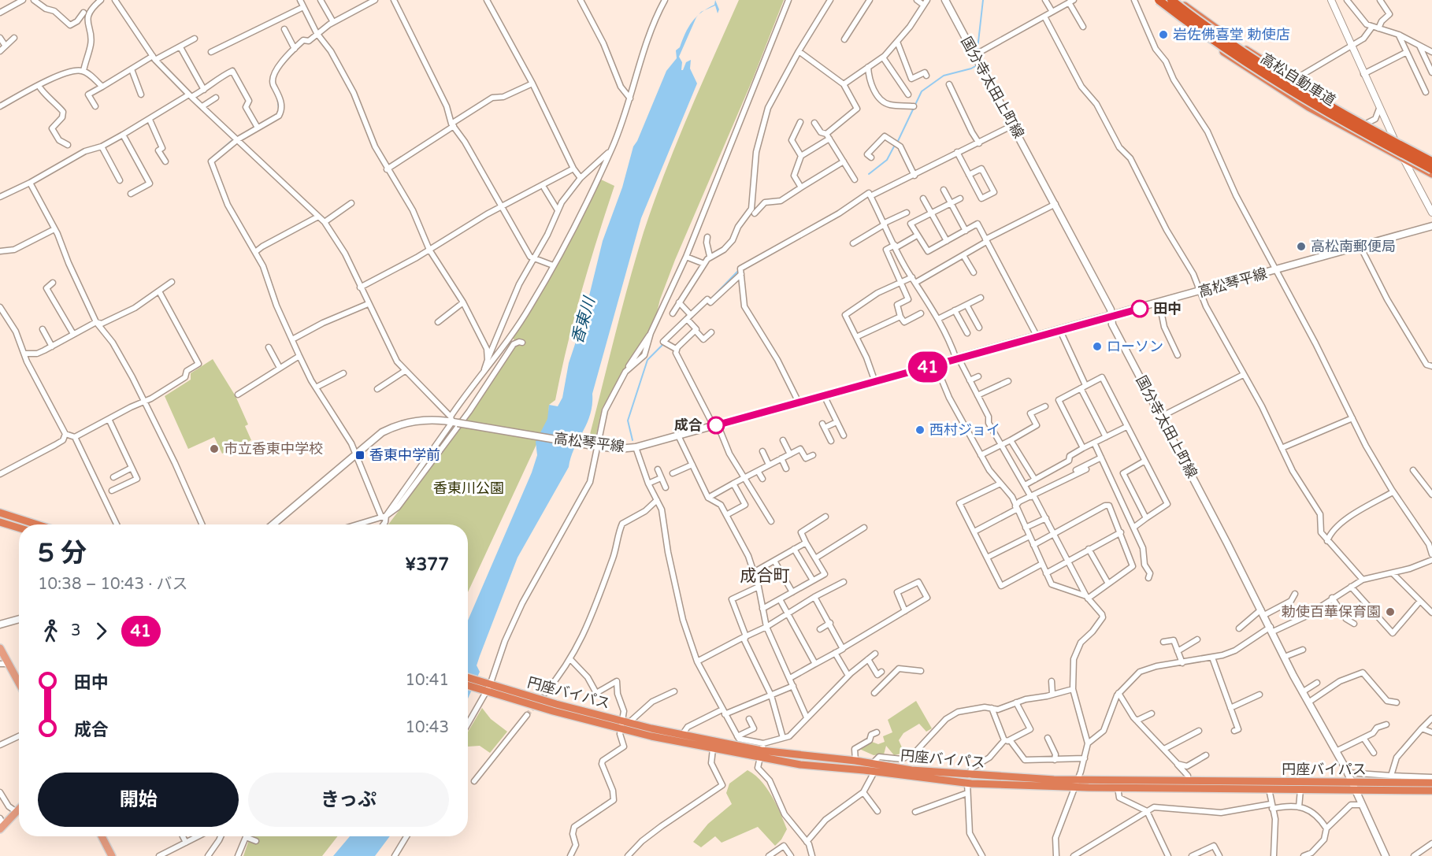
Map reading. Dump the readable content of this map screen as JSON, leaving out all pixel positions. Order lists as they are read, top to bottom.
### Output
{
  "streets": {
    "highway": ["高松自動車道", "円座バイパス"],
    "main road": ["国分寺太田上町線", "高松琴平線"]
  },
  "crossings": [
    ["国分寺太田上町線", "高松琴平線"],
    ["国分寺太田上町線", "円座バイパス"]
  ],
  "districts": ["成合町"],
  "water": ["香東川"],
  "parks": ["香東川公園"],
  "places": {
    "other": [
      "岩佐佛喜堂 勅使店",
      "高松南郵便局",
      "田中",
      "ローソン",
      "成合",
      "西村ジョイ",
      "市立香東中学校",
      "勅使百華保育園"
    ],
    "transit": ["香東中学前"]
  },
  "lines": ["bus line 41"],
  "page": {
    "on_map": "41",
    "heading": ["5 分", "10:38 – 10:43 · バス", "¥377"],
    "legs": ["3", "41"],
    "list": [
      {
        "name": "田中",
        "value": "10:41"
      },
      {
        "name": "成合",
        "value": "10:43"
      }
    ],
    "buttons": ["開始", "きっぷ"]
  }
}
